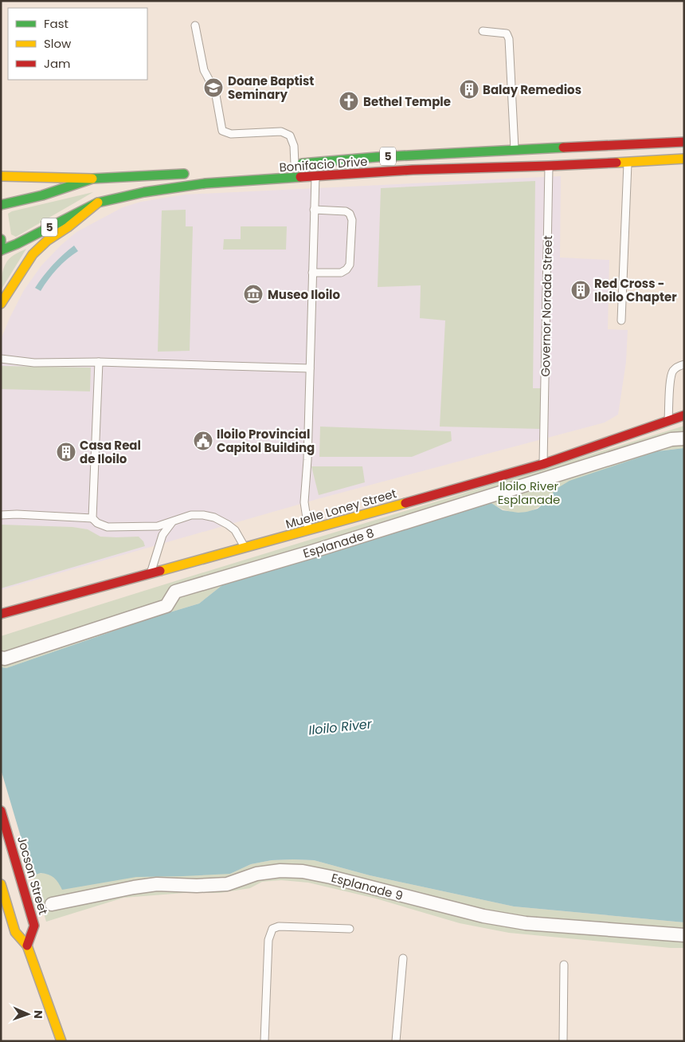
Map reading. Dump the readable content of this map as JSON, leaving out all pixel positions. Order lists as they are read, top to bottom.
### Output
{
  "streets": {
    "main road": [
      "5",
      "Bonifacio Drive",
      "Muelle Loney Street",
      "Jocson Street"
    ],
    "street": ["Esplanade 8", "Esplanade 9"],
    "lane": ["Governor Norada Street"]
  },
  "crossings": [
    ["Bonifacio Drive", "Governor Norada Street"],
    ["Governor Norada Street", "Muelle Loney Street"]
  ],
  "water": ["Iloilo River"],
  "parks": ["Iloilo River Esplanade"],
  "places": {
    "school or university": ["Doane Baptist Seminary"],
    "building": ["Balay Remedios", "Red Cross - Iloilo Chapter", "Casa Real de Iloilo"],
    "church": ["Bethel Temple"],
    "museum": ["Museo Iloilo"],
    "public building": ["Iloilo Provincial Capitol Building"]
  },
  "legend": ["Fast", "Slow", "Jam"],
  "north": "right"
}
